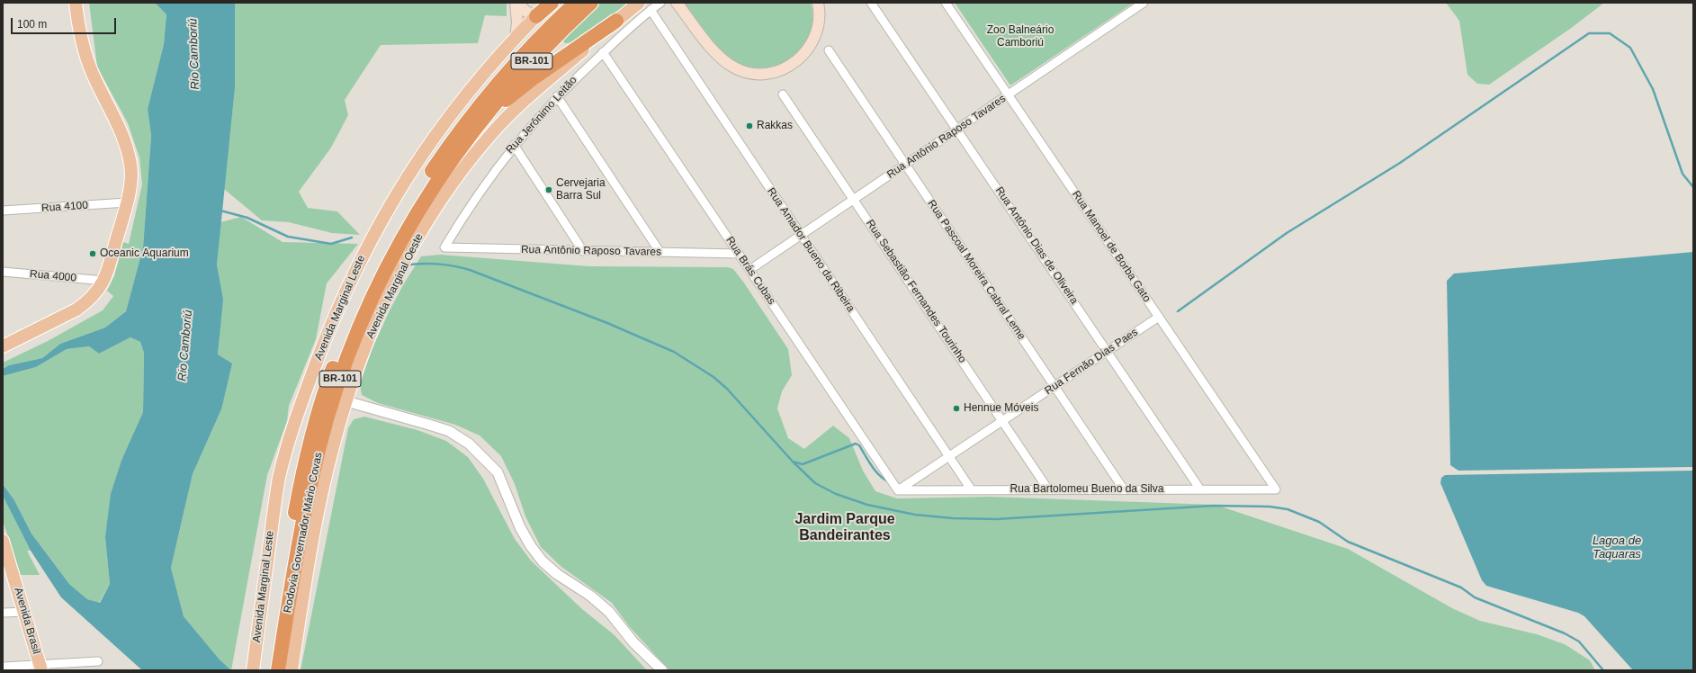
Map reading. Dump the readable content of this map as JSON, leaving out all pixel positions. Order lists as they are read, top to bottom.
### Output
{
  "streets": {
    "highway": ["BR-101", "Rodovia Governador Mário Covas"],
    "main road": ["Avenida Marginal Oeste", "Avenida Marginal Leste", "Avenida Brasil"],
    "street": [
      "Rua Jerônimo Leitão",
      "Rua Antônio Raposo Tavares",
      "Rua 4100",
      "Rua Antônio Dias de Oliveira",
      "Rua Manoel de Borba Gato",
      "Rua Amador Bueno da Ribeira",
      "Rua Pascoal Moreira Cabral Leme",
      "Rua Brás Cubas",
      "Rua 4000",
      "Rua Sebastião Fernandes Tourinho",
      "Rua Fernão Dias Paes",
      "Rua Bartolomeu Bueno da Silva"
    ]
  },
  "crossings": [
    ["Rua Jerônimo Leitão", "Rua Antônio Raposo Tavares"],
    ["Rua Jerônimo Leitão", "Rua Amador Bueno da Ribeira"],
    ["Rua Jerônimo Leitão", "Rua Brás Cubas"],
    ["Rua Antônio Raposo Tavares", "Rua Antônio Dias de Oliveira"],
    ["Rua Antônio Raposo Tavares", "Rua Manoel de Borba Gato"],
    ["Rua Antônio Raposo Tavares", "Rua Amador Bueno da Ribeira"],
    ["Rua Antônio Raposo Tavares", "Rua Pascoal Moreira Cabral Leme"],
    ["Rua Antônio Raposo Tavares", "Rua Brás Cubas"],
    ["Rua Antônio Raposo Tavares", "Rua Sebastião Fernandes Tourinho"],
    ["Rua Antônio Dias de Oliveira", "Rua Fernão Dias Paes"],
    ["Rua Antônio Dias de Oliveira", "Rua Bartolomeu Bueno da Silva"],
    ["Rua Manoel de Borba Gato", "Rua Fernão Dias Paes"],
    ["Rua Manoel de Borba Gato", "Rua Bartolomeu Bueno da Silva"],
    ["Rua Amador Bueno da Ribeira", "Rua Fernão Dias Paes"],
    ["Rua Amador Bueno da Ribeira", "Rua Bartolomeu Bueno da Silva"],
    ["Rua Pascoal Moreira Cabral Leme", "Rua Fernão Dias Paes"],
    ["Rua Pascoal Moreira Cabral Leme", "Rua Bartolomeu Bueno da Silva"],
    ["Rua Brás Cubas", "Rua Fernão Dias Paes"],
    ["Rua Brás Cubas", "Rua Bartolomeu Bueno da Silva"],
    ["Rua Sebastião Fernandes Tourinho", "Rua Fernão Dias Paes"],
    ["Rua Sebastião Fernandes Tourinho", "Rua Bartolomeu Bueno da Silva"],
    ["Rua Fernão Dias Paes", "Rua Bartolomeu Bueno da Silva"]
  ],
  "districts": ["Jardim Parque Bandeirantes"],
  "water": ["Rio Camboriú", "Lagoa de Taquaras"],
  "parks": ["Zoo Balneário Camboriú"],
  "places": [
    "Rakkas",
    "Cervejaria Barra Sul",
    "Oceanic Aquarium",
    "Hennue Móveis"
  ],
  "scale_bar": "100 m"
}
